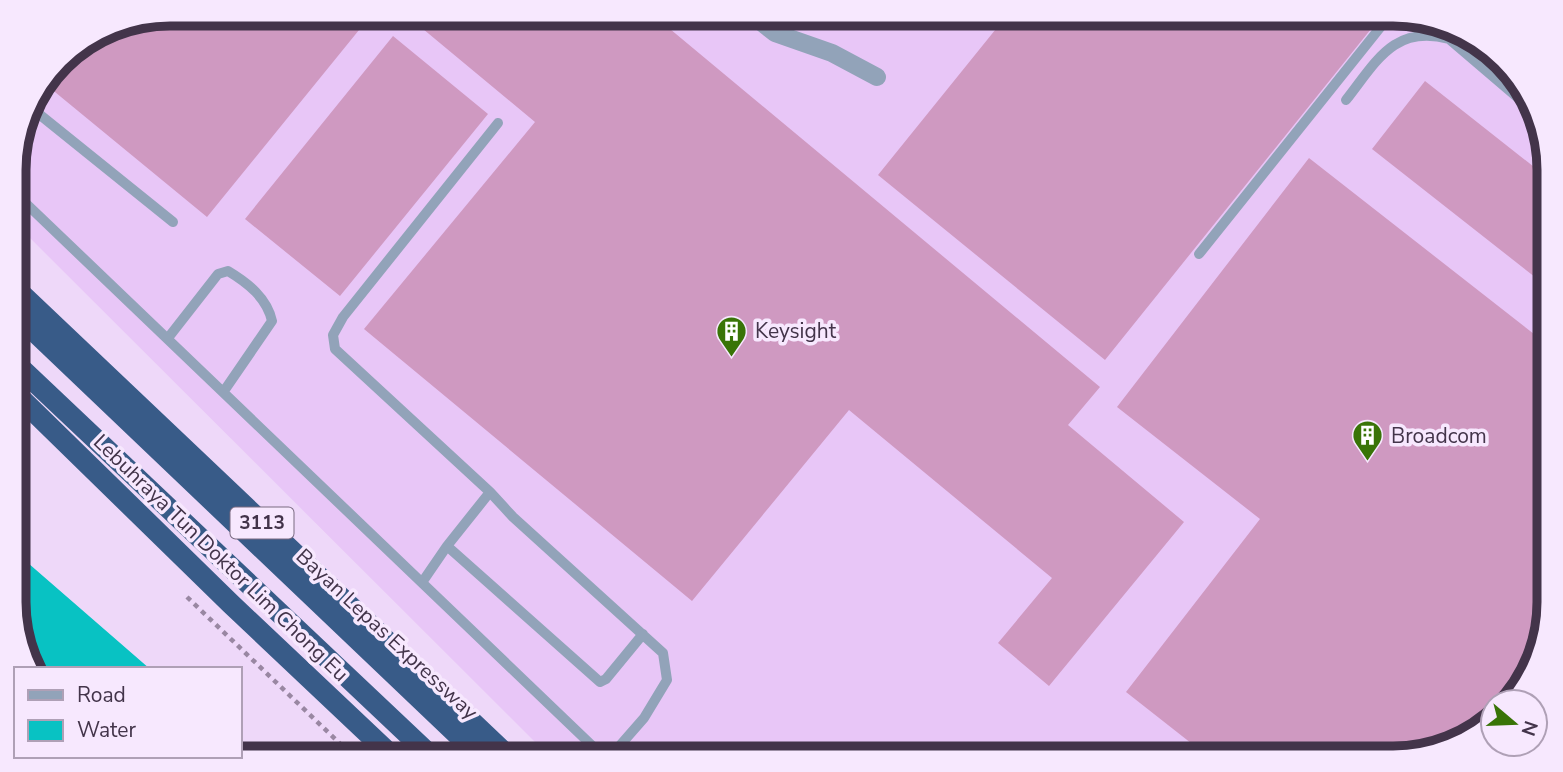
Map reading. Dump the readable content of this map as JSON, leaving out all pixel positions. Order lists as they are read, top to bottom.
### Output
{
  "streets": {
    "highway": ["3113", "Lebuhraya Tun Doktor Lim Chong Eu", "Bayan Lepas Expressway"]
  },
  "places": {
    "building": ["Keysight", "Broadcom"]
  },
  "legend": ["Road", "Water"],
  "north": "right"
}
